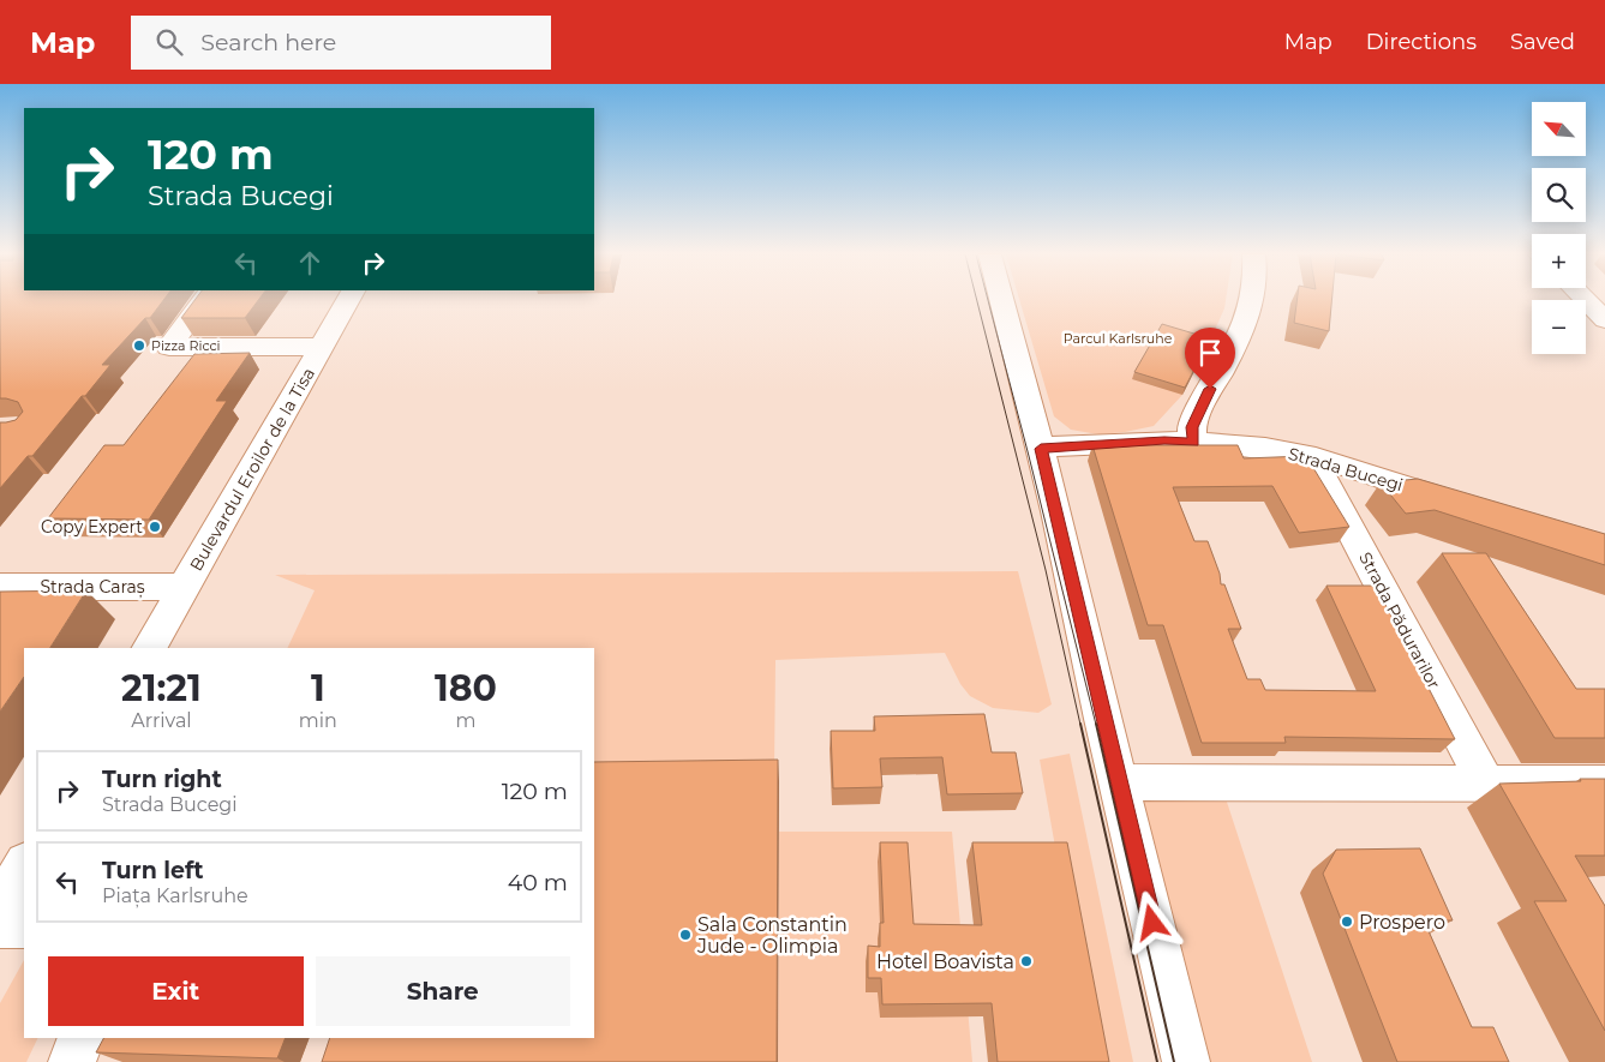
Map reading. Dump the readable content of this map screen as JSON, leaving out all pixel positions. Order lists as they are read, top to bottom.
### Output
{
  "streets": {
    "street": [
      "Bulevardul Eroilor de la Tisa",
      "Strada Bucegi",
      "Strada Caraș",
      "Strada Pădurarilor"
    ]
  },
  "crossings": [
    ["Bulevardul Eroilor de la Tisa", "Strada Caraș"],
    ["Strada Bucegi", "Strada Pădurarilor"]
  ],
  "parks": ["Parcul Karlsruhe"],
  "places": [
    "Pizza Ricci",
    "Copy Expert",
    "Prospero",
    "Sala Constantin Jude - Olimpia",
    "Hotel Boavista"
  ],
  "north": "top left",
  "page": {
    "header": "Map",
    "search": "Search here",
    "nav": ["Map", "Directions", "Saved"],
    "map_buttons": ["+", "−"],
    "turn": ["120 m", "Strada Bucegi"],
    "eta": [
      "21:21",
      "Arrival",
      "1",
      "min",
      "180",
      "m"
    ],
    "list": [
      {
        "name": "Turn right",
        "note": "Strada Bucegi",
        "value": "120 m"
      },
      {
        "name": "Turn left",
        "note": "Piața Karlsruhe",
        "value": "40 m"
      }
    ],
    "buttons": ["Exit", "Share"]
  }
}
